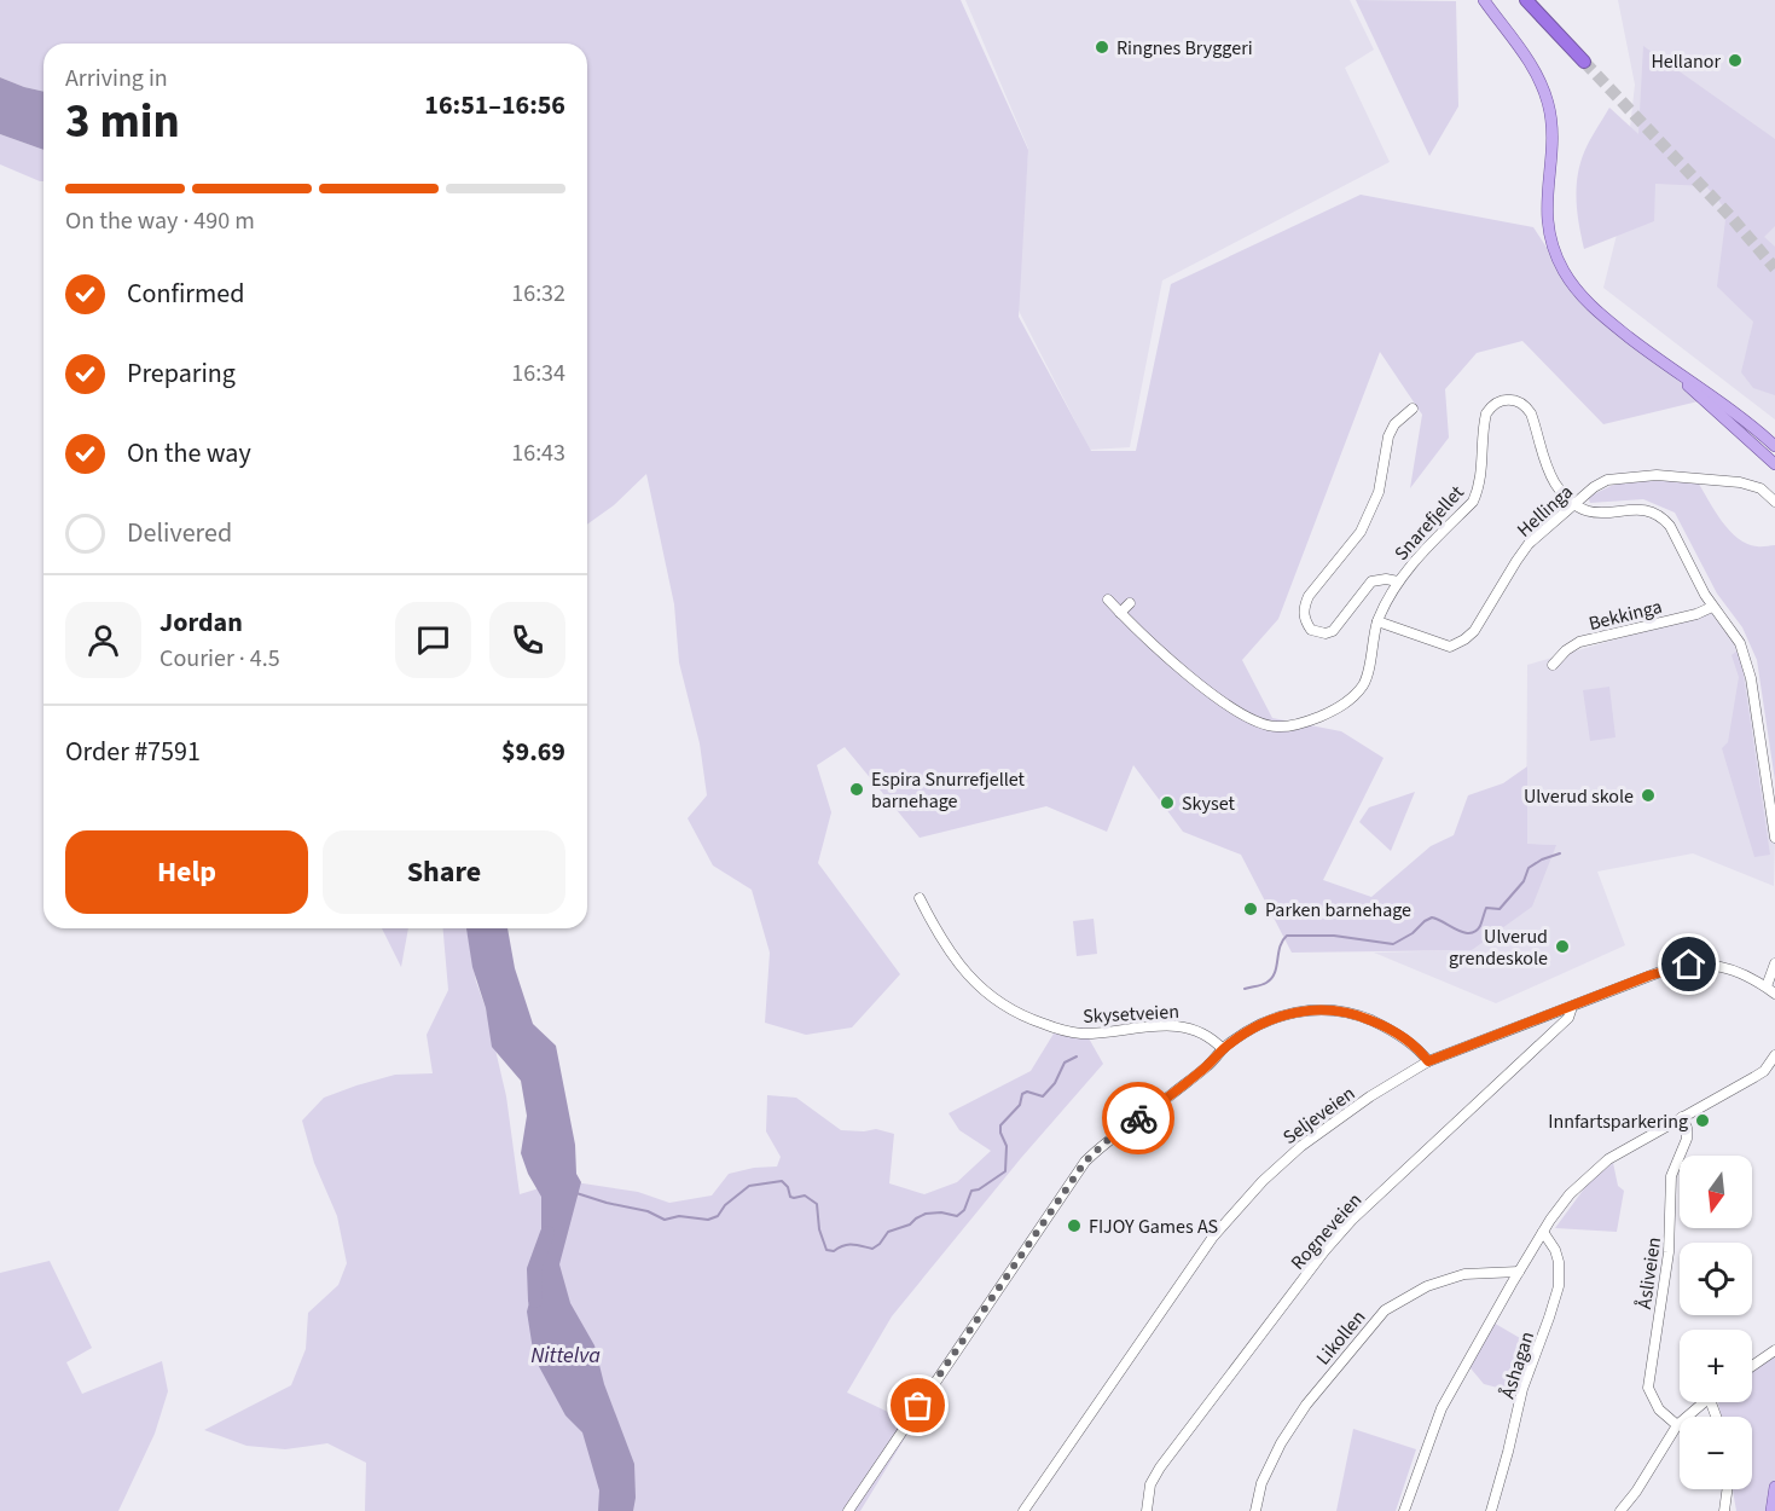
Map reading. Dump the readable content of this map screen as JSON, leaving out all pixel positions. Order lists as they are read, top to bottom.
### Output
{
  "streets": {
    "street": [
      "Hellinga",
      "Snarefjellet",
      "Bekkinga",
      "Skysetveien",
      "Seljeveien",
      "Rogneveien",
      "Åsliveien",
      "Likollen",
      "Åshagan"
    ]
  },
  "crossings": [
    ["Hellinga", "Snarefjellet"],
    ["Seljeveien", "Rogneveien"]
  ],
  "water": ["Nittelva"],
  "places": [
    "Ringnes Bryggeri",
    "Hellanor",
    "Espira Snurrefjellet barnehage",
    "Ulverud skole",
    "Skyset",
    "Parken barnehage",
    "Ulverud grendeskole",
    "Innfartsparkering",
    "FIJOY Games AS"
  ],
  "north": "bottom",
  "page": {
    "heading": ["3 min", "Arriving in", "16:51–16:56"],
    "panel": [
      "Jordan",
      "Courier · 4.5",
      "Order #7591",
      "$9.69"
    ],
    "bar": "On the way · 490 m",
    "list": [
      ["Confirmed", "16:32"],
      ["Preparing", "16:34"],
      ["On the way", "16:43"],
      "Delivered"
    ],
    "buttons": ["Help", "Share"],
    "map_buttons": ["+", "−"]
  }
}
